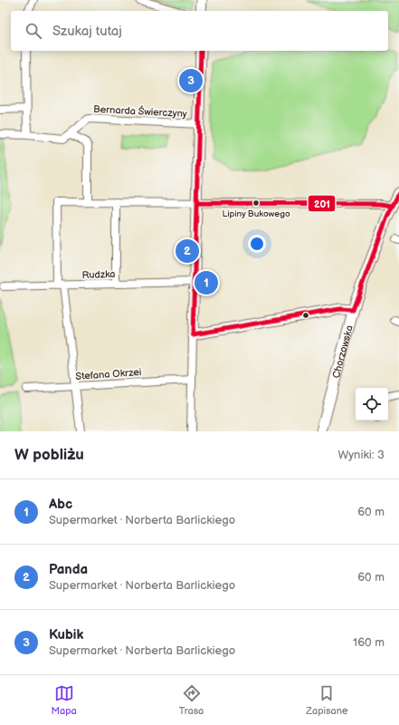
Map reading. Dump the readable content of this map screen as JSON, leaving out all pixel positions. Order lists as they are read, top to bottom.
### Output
{
  "streets": {
    "street": [
      "Bernarda Świerczyny",
      "Rudzka",
      "Chorzowska",
      "Stefana Okrzei"
    ]
  },
  "places": ["Lipiny Bukowego"],
  "lines": ["transit line 201"],
  "page": {
    "search": "Szukaj tutaj",
    "pins": ["3", "2", "1"],
    "heading": ["W pobliżu", "Wyniki: 3"],
    "list": [
      {
        "mark": "1",
        "name": "Abc",
        "note": "Supermarket · Norberta Barlickiego",
        "value": "60 m"
      },
      {
        "mark": "2",
        "name": "Panda",
        "note": "Supermarket · Norberta Barlickiego",
        "value": "60 m"
      },
      {
        "mark": "3",
        "name": "Kubik",
        "note": "Supermarket · Norberta Barlickiego",
        "value": "160 m"
      }
    ],
    "nav": ["Mapa", "Trasa", "Zapisane"]
  }
}
